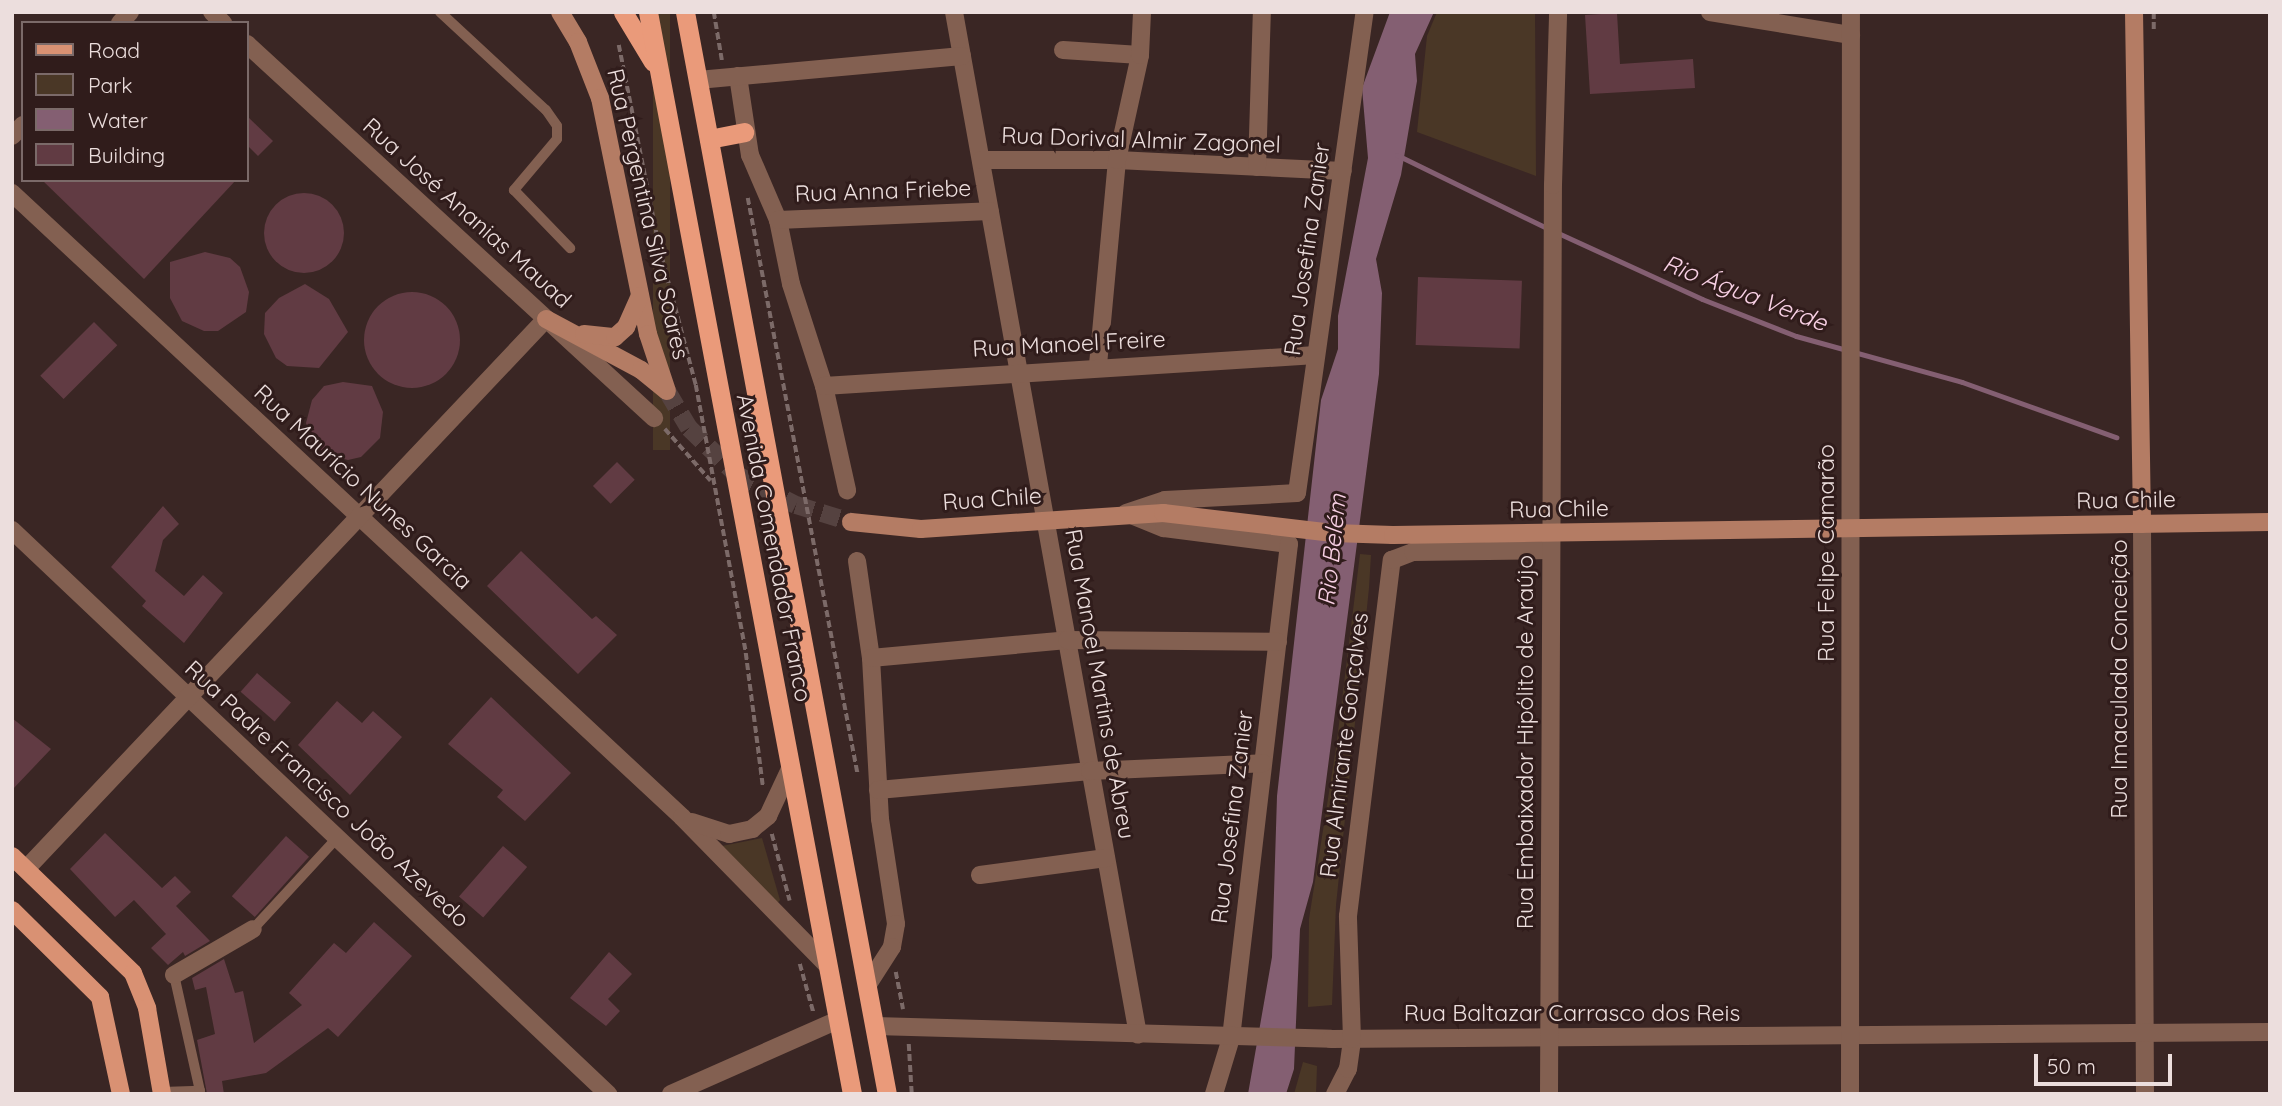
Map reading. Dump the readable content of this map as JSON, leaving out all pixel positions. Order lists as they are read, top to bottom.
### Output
{
  "streets": {
    "highway": ["Avenida Comendador Franco"],
    "main road": ["Rua Pergentina Silva Soares", "Rua Chile", "Rua Imaculada Conceição"],
    "street": [
      "Rua Dorival Almir Zagonel",
      "Rua Anna Friebe",
      "Rua José Ananias Mauad",
      "Rua Josefina Zanier",
      "Rua Manoel Freire",
      "Rua Maurício Nunes Garcia",
      "Rua Felipe Camarão",
      "Rua Manoel Martins de Abreu",
      "Rua Embaixador Hipólito de Araújo",
      "Rua Almirante Gonçalves",
      "Rua Padre Francisco João Azevedo",
      "Rua Baltazar Carrasco dos Reis"
    ]
  },
  "crossings": [
    ["Rua Dorival Almir Zagonel", "Rua Josefina Zanier"],
    ["Rua Dorival Almir Zagonel", "Rua Manoel Martins de Abreu"],
    ["Rua Anna Friebe", "Rua Manoel Martins de Abreu"],
    ["Rua José Ananias Mauad", "Rua Pergentina Silva Soares"],
    ["Rua Josefina Zanier", "Rua Manoel Freire"],
    ["Rua Josefina Zanier", "Rua Chile"],
    ["Rua Josefina Zanier", "Rua Baltazar Carrasco dos Reis"],
    ["Rua Manoel Freire", "Rua Manoel Martins de Abreu"],
    ["Rua Maurício Nunes Garcia", "Avenida Comendador Franco"],
    ["Rua Chile", "Rua Felipe Camarão"],
    ["Rua Chile", "Rua Imaculada Conceição"],
    ["Rua Chile", "Rua Manoel Martins de Abreu"],
    ["Rua Chile", "Rua Embaixador Hipólito de Araújo"],
    ["Rua Chile", "Rua Almirante Gonçalves"],
    ["Avenida Comendador Franco", "Rua Baltazar Carrasco dos Reis"],
    ["Rua Felipe Camarão", "Rua Baltazar Carrasco dos Reis"],
    ["Rua Imaculada Conceição", "Rua Baltazar Carrasco dos Reis"],
    ["Rua Manoel Martins de Abreu", "Rua Baltazar Carrasco dos Reis"],
    ["Rua Embaixador Hipólito de Araújo", "Rua Almirante Gonçalves"],
    ["Rua Embaixador Hipólito de Araújo", "Rua Baltazar Carrasco dos Reis"],
    ["Rua Almirante Gonçalves", "Rua Baltazar Carrasco dos Reis"]
  ],
  "water": ["Rio Água Verde", "Rio Belém"],
  "legend": [
    "Road",
    "Park",
    "Water",
    "Building"
  ],
  "scale_bar": "50 m"
}
